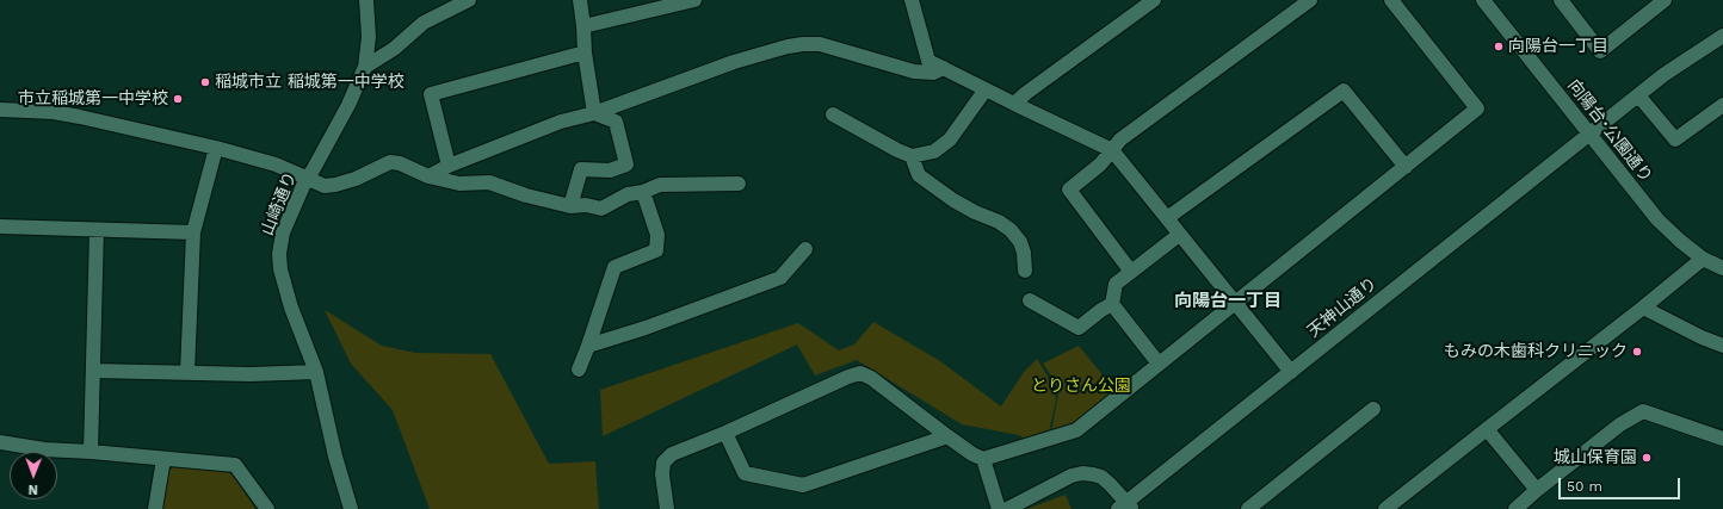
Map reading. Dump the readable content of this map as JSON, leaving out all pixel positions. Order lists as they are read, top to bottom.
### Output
{
  "streets": {
    "street": ["向陽台･公園通り", "山崎通り", "天神山通り"]
  },
  "crossings": [
    ["向陽台･公園通り", "天神山通り"]
  ],
  "districts": ["向陽台一丁目"],
  "parks": ["とりさん公園"],
  "places": [
    "向陽台一丁目",
    "稲城市立 稲城第一中学校",
    "市立稲城第一中学校",
    "もみの木歯科クリニック",
    "城山保育園"
  ],
  "scale_bar": "50 m",
  "north": "bottom"
}
